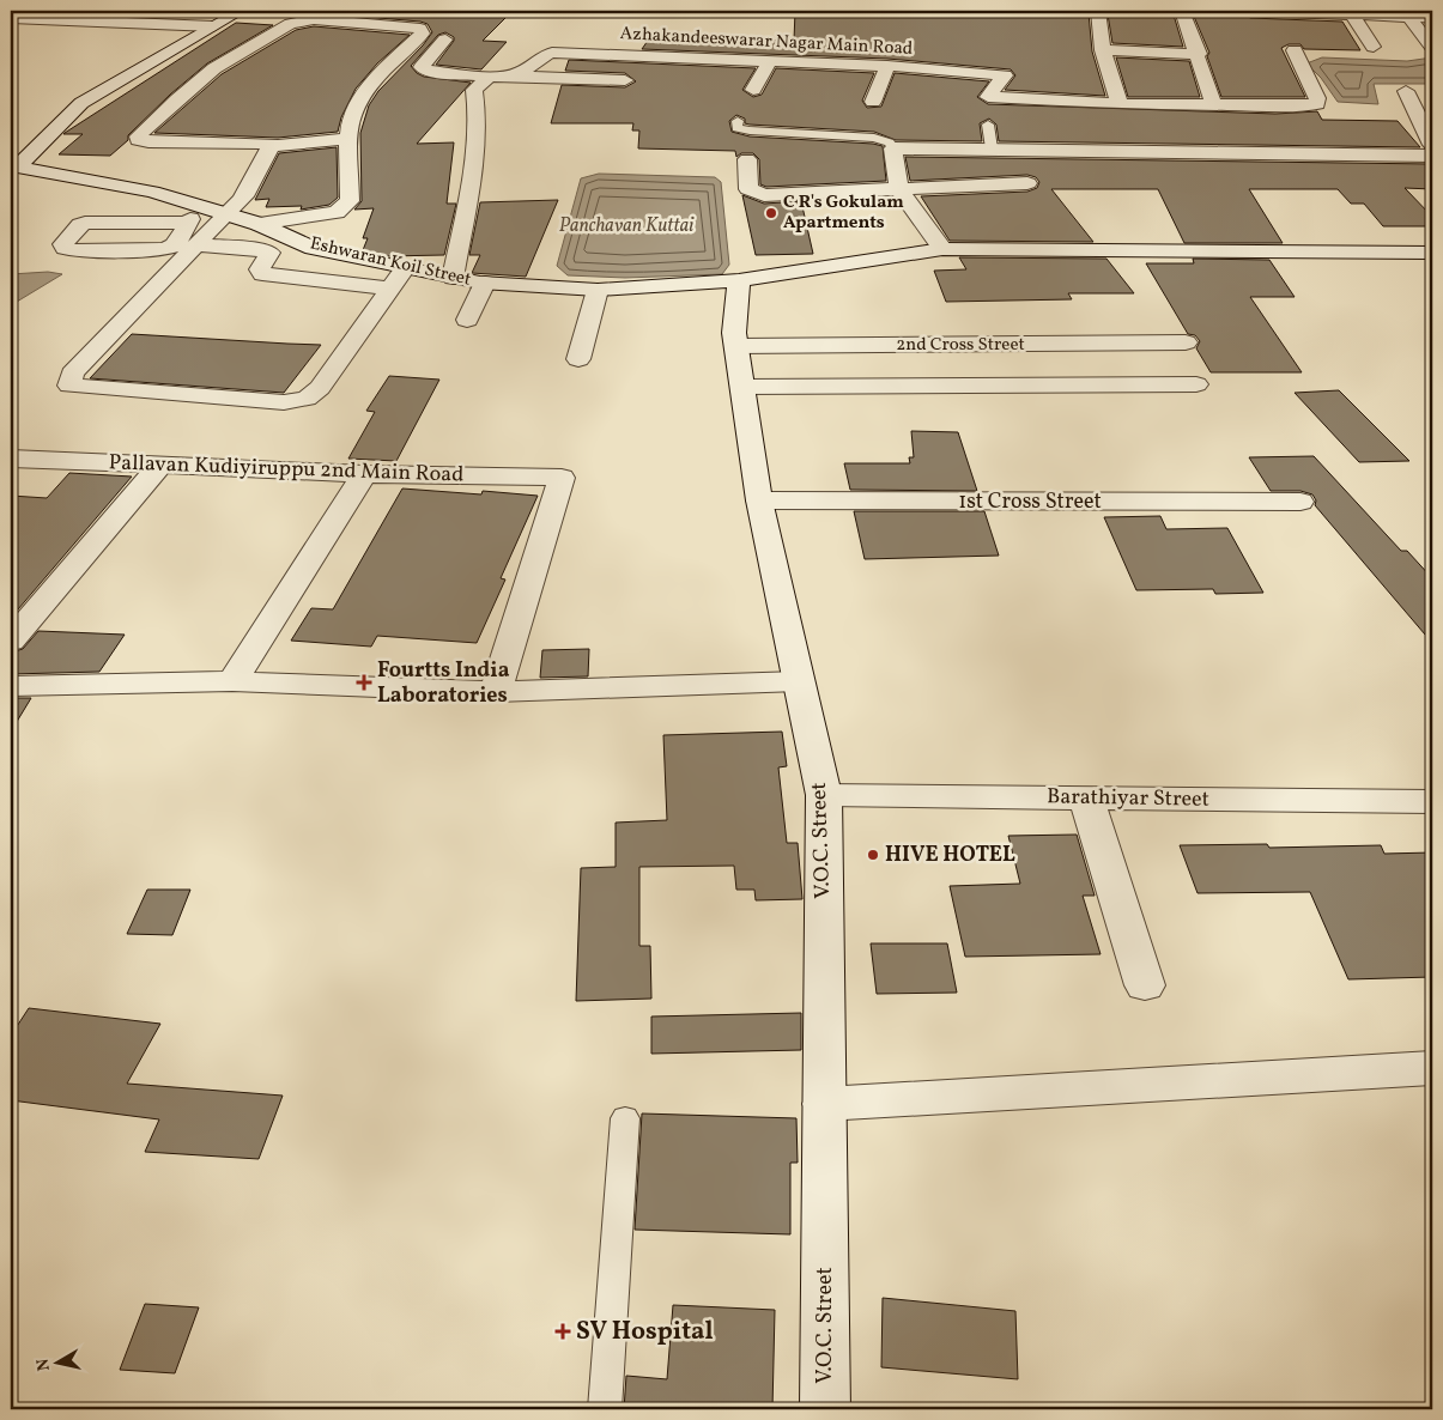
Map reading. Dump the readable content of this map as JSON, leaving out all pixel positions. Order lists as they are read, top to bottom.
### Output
{
  "streets": {
    "street": [
      "Azhakandeeswarar Nagar Main Road",
      "Eshwaran Koil Street",
      "2nd Cross Street",
      "Pallavan Kudiyiruppu 2nd Main Road",
      "1st Cross Street",
      "Barathiyar Street",
      "V.O.C. Street"
    ]
  },
  "crossings": [
    ["Eshwaran Koil Street", "V.O.C. Street"],
    ["2nd Cross Street", "V.O.C. Street"],
    ["1st Cross Street", "V.O.C. Street"],
    ["Barathiyar Street", "V.O.C. Street"]
  ],
  "water": ["Panchavan Kuttai"],
  "places": {
    "other": ["C R's Gokulam Apartments", "HIVE HOTEL"],
    "health": ["Fourtts India Laboratories", "SV Hospital"]
  },
  "north": "left"
}
